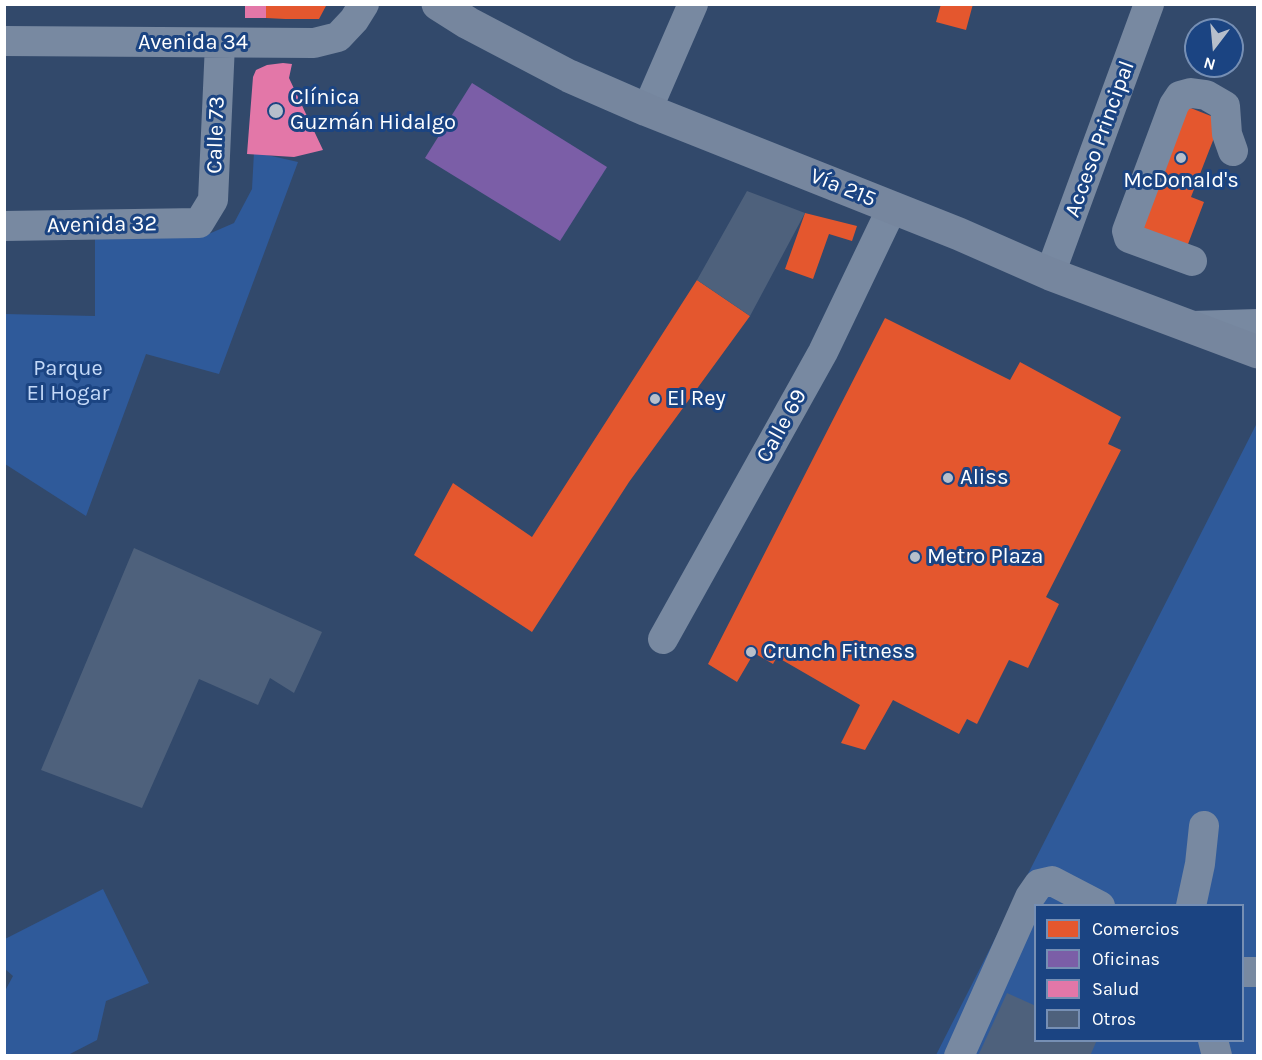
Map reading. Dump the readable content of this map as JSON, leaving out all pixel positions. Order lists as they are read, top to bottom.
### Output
{
  "streets": {
    "main road": ["Vía 215"],
    "street": [
      "Avenida 34",
      "Calle 73",
      "Acceso Principal",
      "Avenida 32",
      "Calle 69"
    ]
  },
  "crossings": [
    ["Avenida 34", "Calle 73"],
    ["Calle 73", "Avenida 32"],
    ["Acceso Principal", "Vía 215"],
    ["Vía 215", "Calle 69"]
  ],
  "parks": ["Parque El Hogar"],
  "places": [
    "Clínica Guzmán Hidalgo",
    "McDonald's",
    "El Rey",
    "Aliss",
    "Metro Plaza",
    "Crunch Fitness"
  ],
  "legend": [
    "Comercios",
    "Oficinas",
    "Salud",
    "Otros"
  ],
  "north": "bottom"
}
